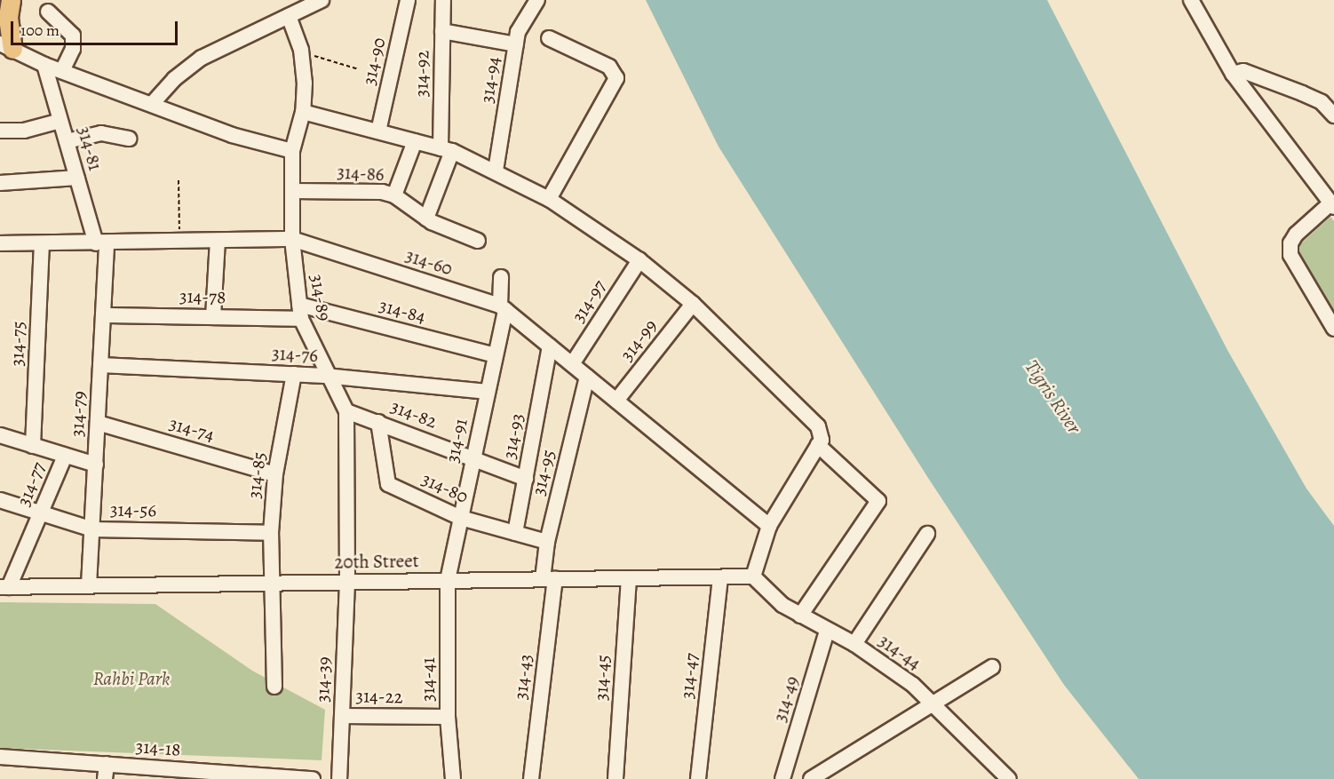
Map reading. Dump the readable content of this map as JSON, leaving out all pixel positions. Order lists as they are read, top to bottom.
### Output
{
  "streets": {
    "street": [
      "314-90",
      "314-92",
      "314-94",
      "314-81",
      "314-86",
      "314-60",
      "314-78",
      "314-89",
      "314-97",
      "314-84",
      "314-99",
      "314-75",
      "314-76",
      "314-79",
      "314-82",
      "314-74",
      "314-93",
      "314-91",
      "314-95",
      "314-85",
      "314-77",
      "314-80",
      "314-56",
      "20th Street",
      "314-44",
      "314-47",
      "314-43",
      "314-45",
      "314-39",
      "314-41",
      "314-22",
      "314-49",
      "314-18"
    ]
  },
  "crossings": [
    ["314-81", "314-60"],
    ["314-81", "314-79"],
    ["314-86", "314-89"],
    ["314-60", "314-89"],
    ["314-60", "314-97"],
    ["314-60", "314-99"],
    ["314-60", "314-75"],
    ["314-60", "314-79"],
    ["314-60", "314-93"],
    ["314-60", "314-91"],
    ["314-60", "314-95"],
    ["314-78", "314-89"],
    ["314-78", "314-84"],
    ["314-78", "314-79"],
    ["314-89", "314-84"],
    ["314-89", "314-76"],
    ["314-89", "314-82"],
    ["314-84", "314-91"],
    ["314-76", "314-79"],
    ["314-76", "314-91"],
    ["314-76", "314-85"],
    ["314-79", "314-74"],
    ["314-79", "314-56"],
    ["314-79", "20th Street"],
    ["314-82", "314-93"],
    ["314-82", "314-91"],
    ["314-82", "314-80"],
    ["314-74", "314-85"],
    ["314-93", "314-80"],
    ["314-91", "314-80"],
    ["314-91", "20th Street"],
    ["314-91", "314-41"],
    ["314-95", "314-80"],
    ["314-95", "20th Street"],
    ["314-95", "314-43"],
    ["314-85", "314-56"],
    ["314-85", "20th Street"],
    ["314-77", "314-56"],
    ["314-77", "20th Street"],
    ["20th Street", "314-44"],
    ["20th Street", "314-47"],
    ["20th Street", "314-43"],
    ["20th Street", "314-45"],
    ["20th Street", "314-39"],
    ["20th Street", "314-41"],
    ["314-44", "314-49"],
    ["314-39", "314-22"],
    ["314-41", "314-22"]
  ],
  "water": ["Tigris River"],
  "parks": ["Rahbi Park"],
  "scale_bar": "100 m"
}
